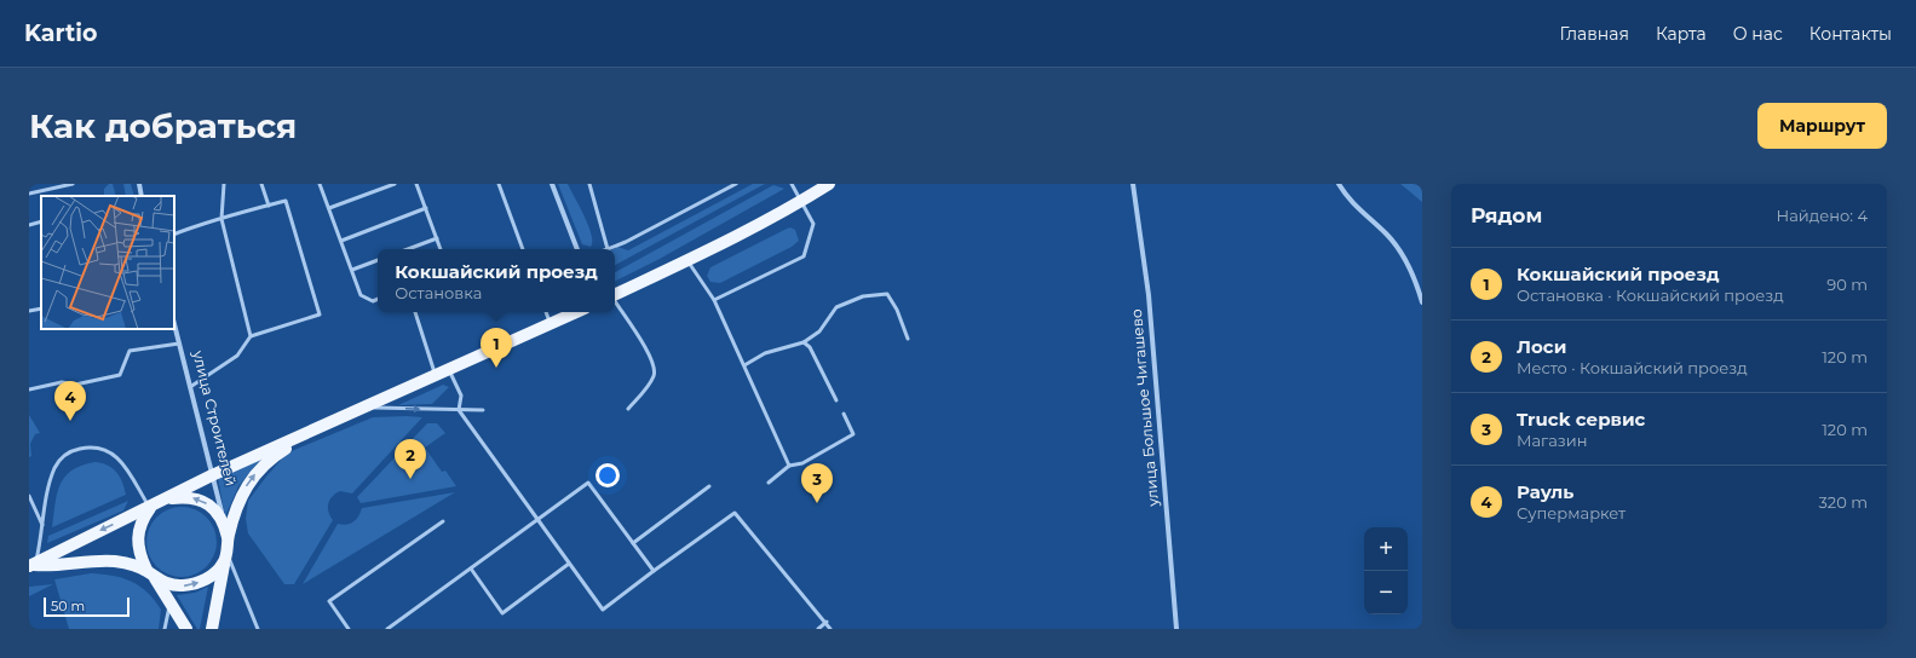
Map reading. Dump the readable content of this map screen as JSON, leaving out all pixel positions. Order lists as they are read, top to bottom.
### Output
{
  "streets": {
    "street": ["улица Большое Чигашево", "улица Строителей"]
  },
  "scale_bar": "50 m",
  "page": {
    "header": "Kartio",
    "nav": [
      "Главная",
      "Карта",
      "О нас",
      "Контакты"
    ],
    "buttons": "Маршрут",
    "title": "Как добраться",
    "heading": ["Рядом", "Найдено: 4"],
    "list": [
      {
        "mark": "1",
        "name": "Кокшайский проезд",
        "note": "Остановка · Кокшайский проезд",
        "value": "90 m"
      },
      {
        "mark": "2",
        "name": "Лоси",
        "note": "Место · Кокшайский проезд",
        "value": "120 m"
      },
      {
        "mark": "3",
        "name": "Truck сервис",
        "note": "Магазин",
        "value": "120 m"
      },
      {
        "mark": "4",
        "name": "Рауль",
        "note": "Супермаркет",
        "value": "320 m"
      }
    ],
    "popup": ["Кокшайский проезд", "Остановка"],
    "pins": [
      "1",
      "4",
      "2",
      "3"
    ],
    "map_buttons": ["+", "−"],
    "scale": "50 m"
  }
}
